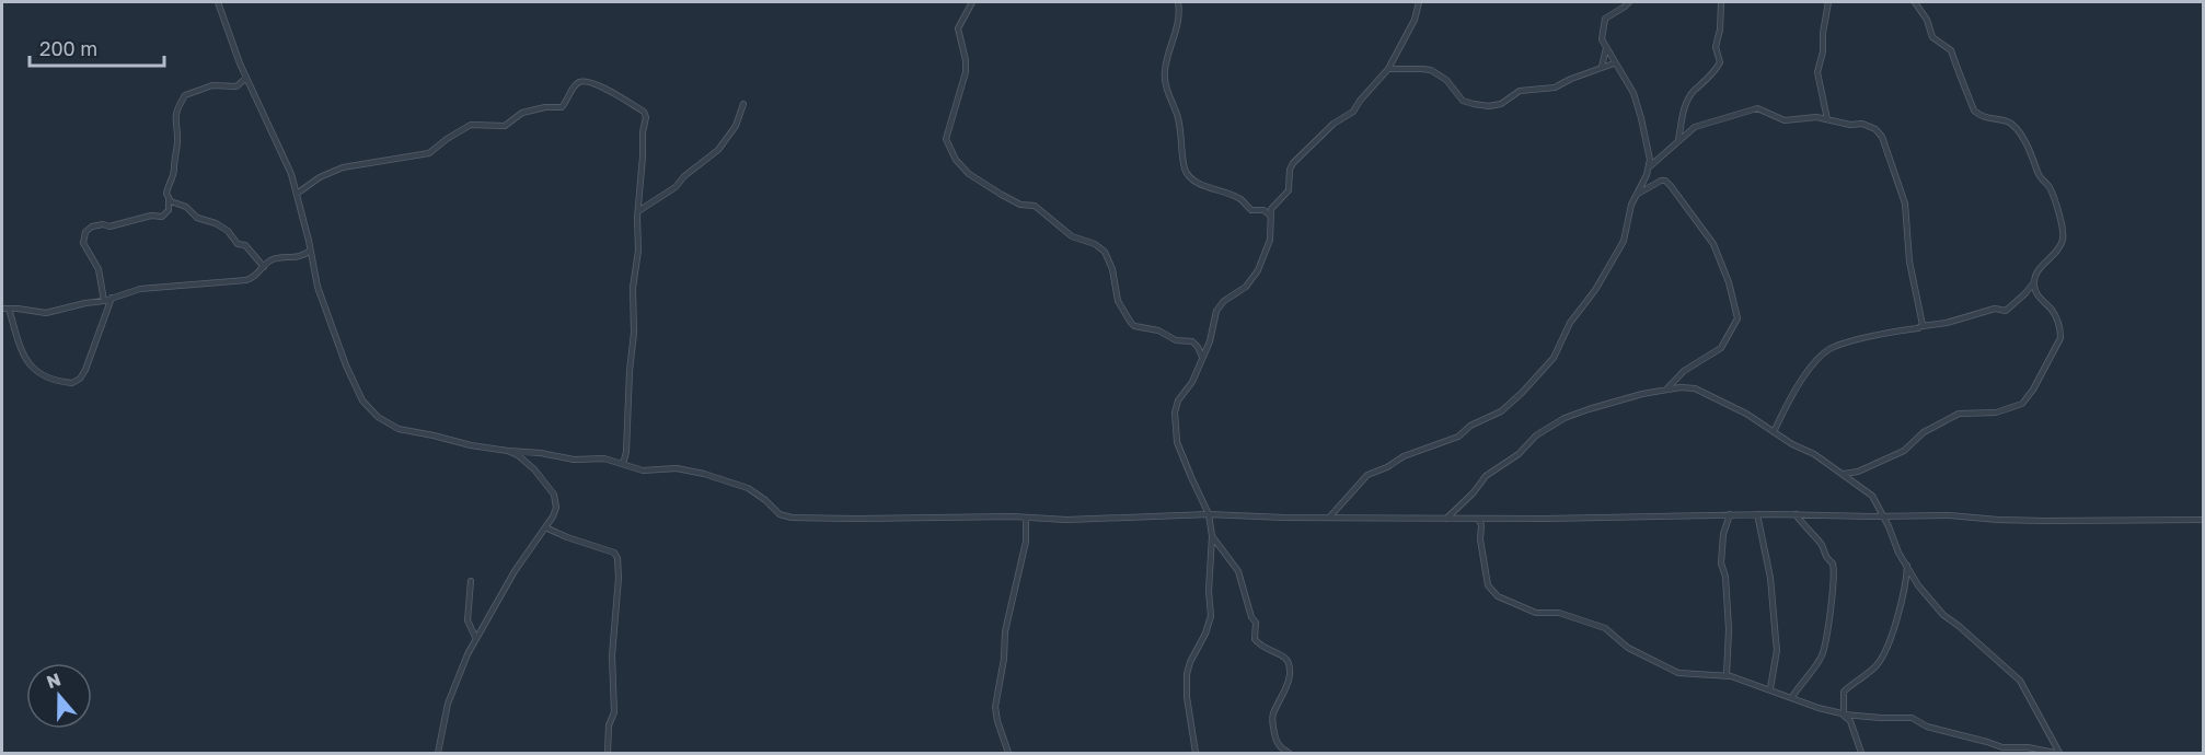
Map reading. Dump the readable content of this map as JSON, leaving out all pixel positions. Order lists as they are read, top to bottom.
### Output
{
  "scale_bar": "200 m",
  "north": "top"
}
